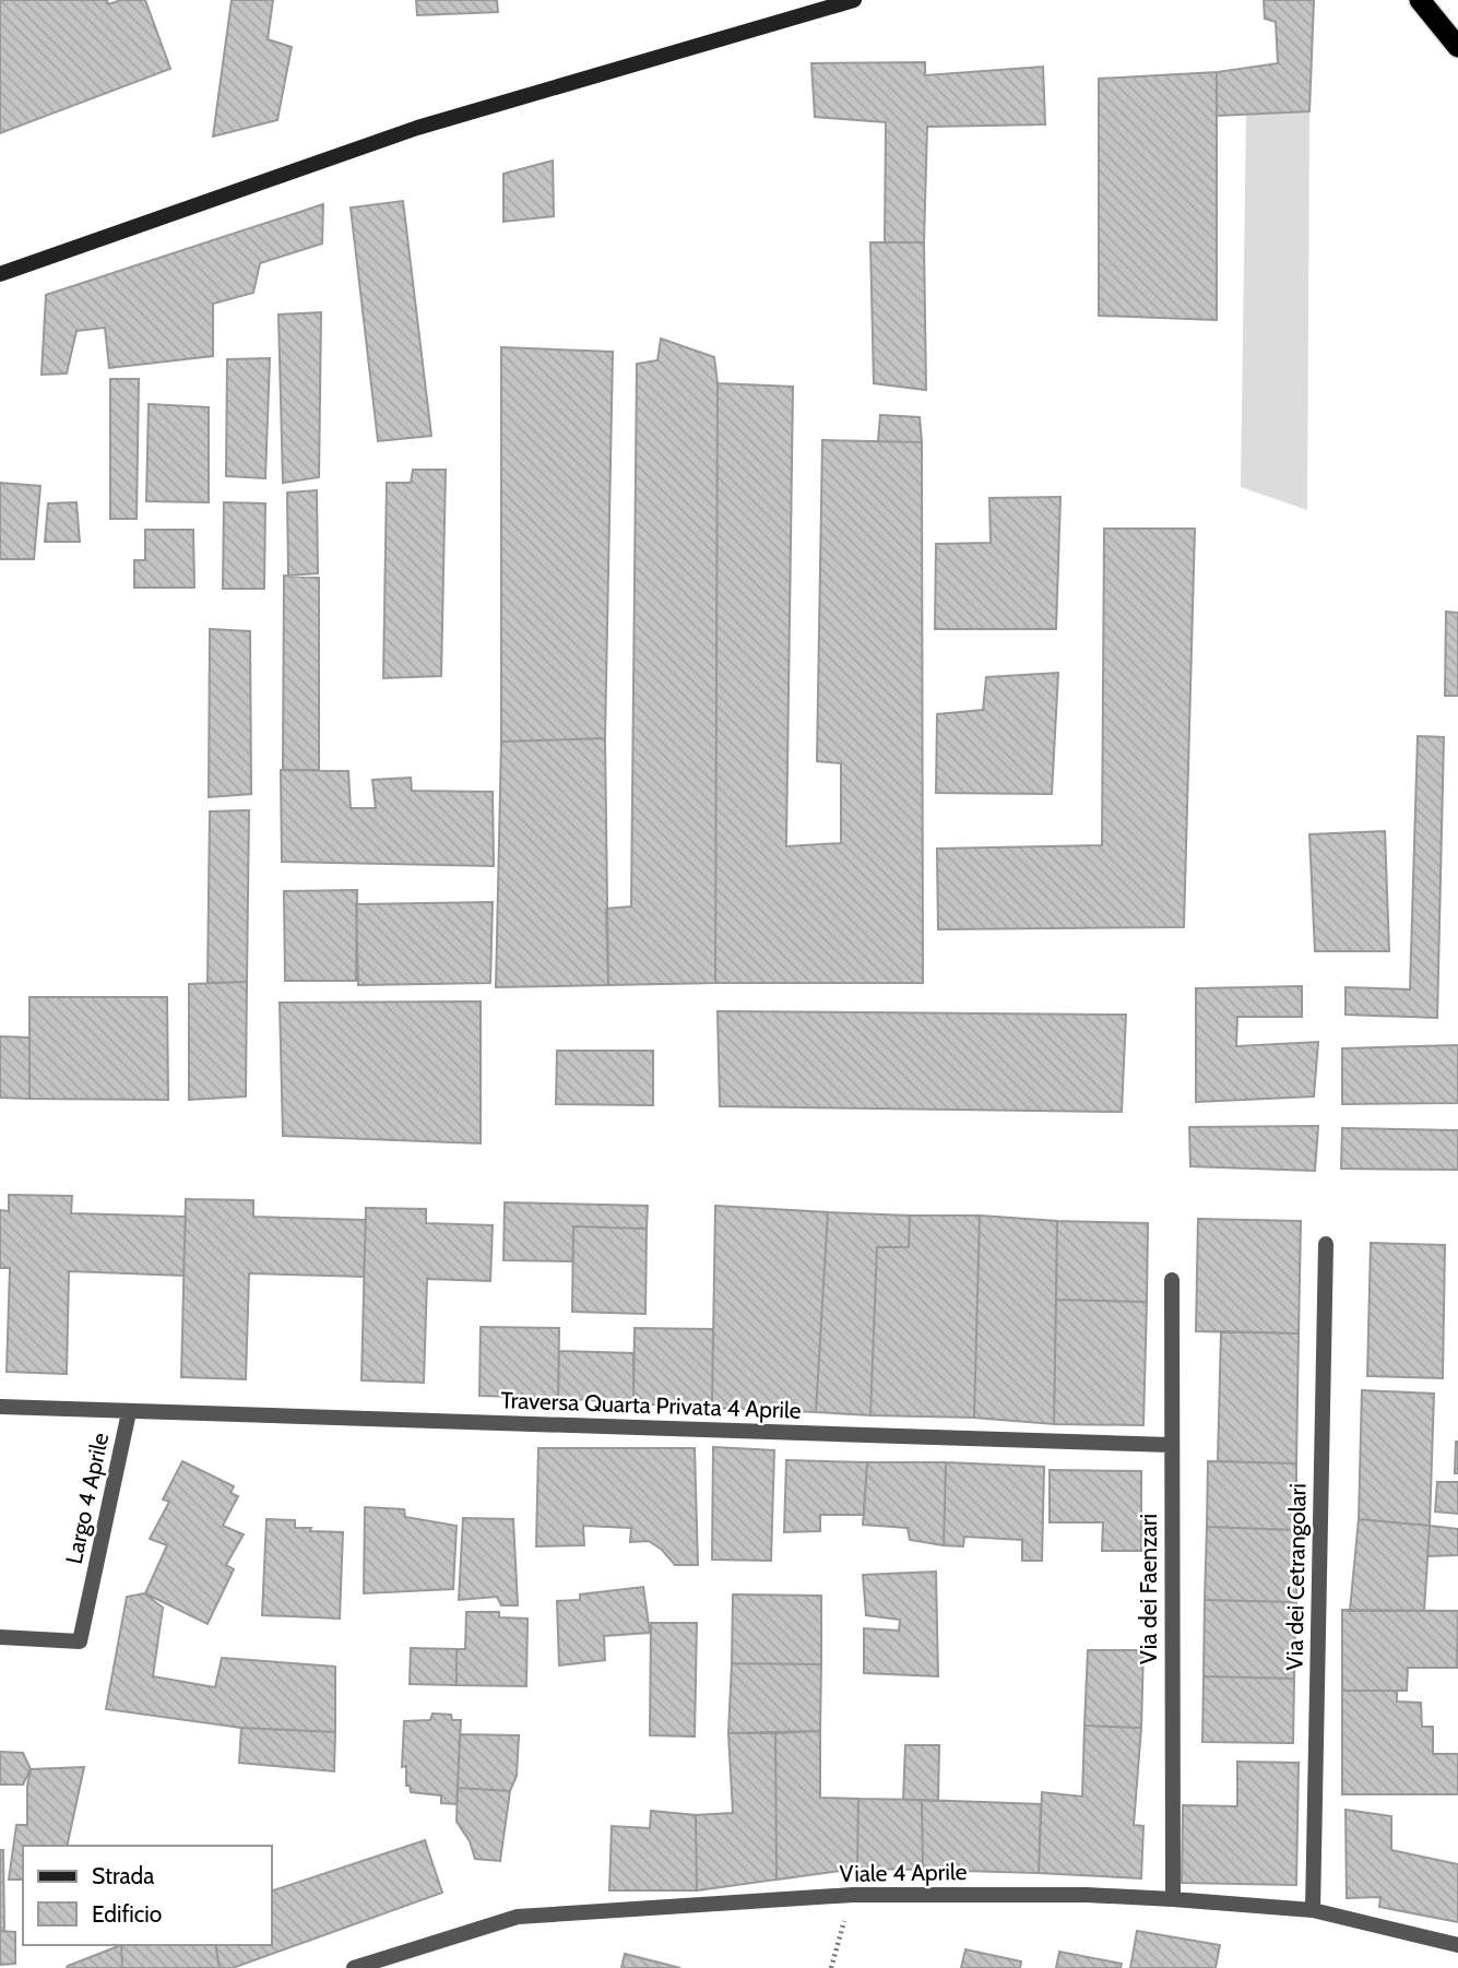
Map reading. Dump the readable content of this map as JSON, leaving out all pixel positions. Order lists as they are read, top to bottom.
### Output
{
  "streets": {
    "street": [
      "Traversa Quarta Privata 4 Aprile",
      "Largo 4 Aprile",
      "Via dei Cetrangolari",
      "Via dei Faenzari",
      "Viale 4 Aprile"
    ]
  },
  "crossings": [
    ["Traversa Quarta Privata 4 Aprile", "Largo 4 Aprile"],
    ["Traversa Quarta Privata 4 Aprile", "Via dei Faenzari"],
    ["Via dei Cetrangolari", "Viale 4 Aprile"],
    ["Via dei Faenzari", "Viale 4 Aprile"]
  ],
  "legend": ["Strada", "Edificio"]
}
